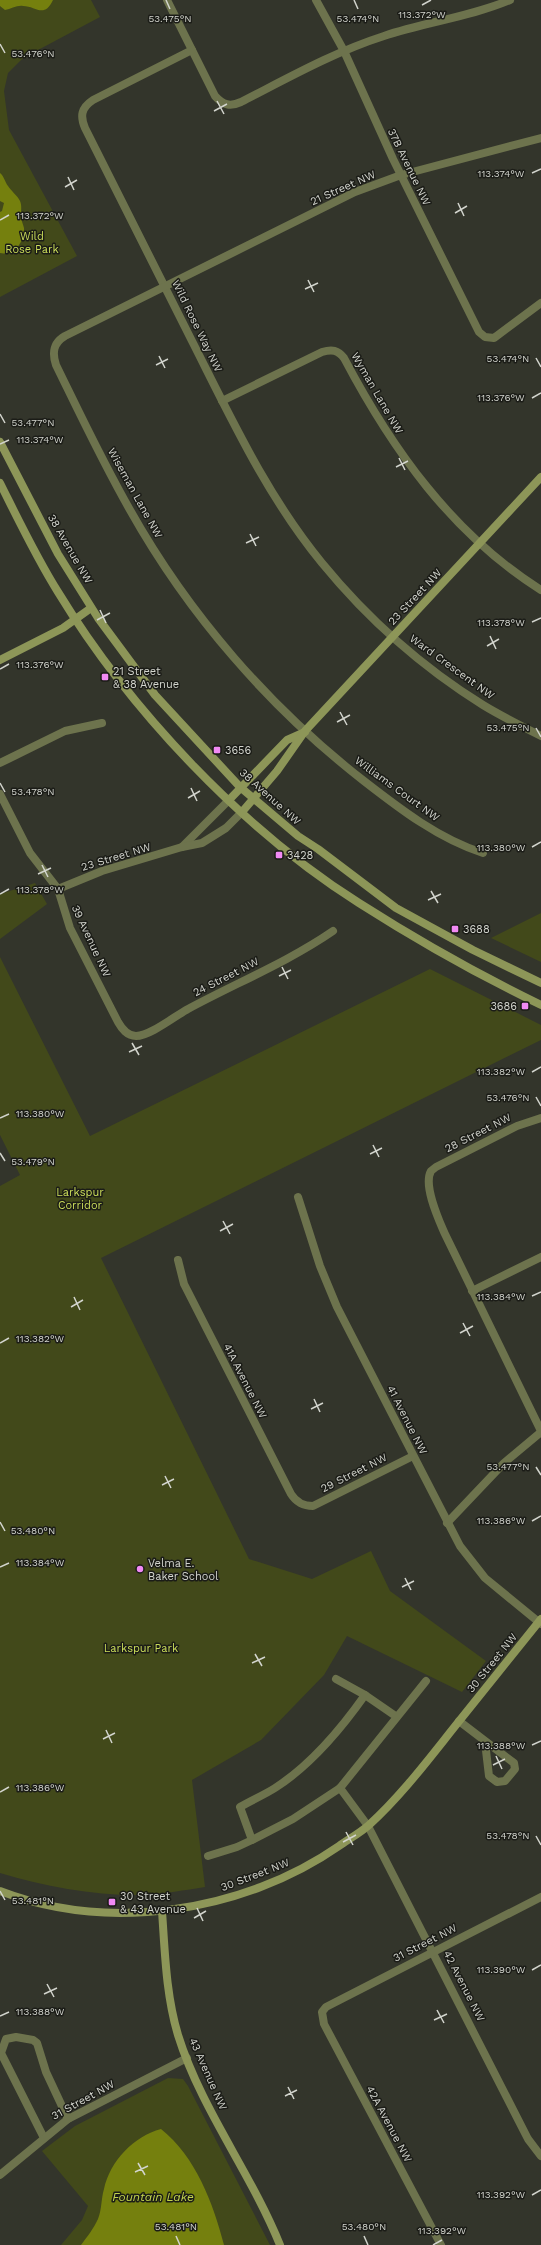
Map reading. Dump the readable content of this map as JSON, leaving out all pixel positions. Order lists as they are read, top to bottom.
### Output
{
  "streets": {
    "street": [
      "37B Avenue NW",
      "21 Street NW",
      "Wild Rose Way NW",
      "Wyman Lane NW",
      "Wiseman Lane NW",
      "38 Avenue NW",
      "23 Street NW",
      "Ward Crescent NW",
      "Williams Court NW",
      "39 Avenue NW",
      "24 Street NW",
      "28 Street NW",
      "41A Avenue NW",
      "41 Avenue NW",
      "29 Street NW",
      "30 Street NW",
      "31 Street NW",
      "42 Avenue NW",
      "43 Avenue NW",
      "42A Avenue NW"
    ]
  },
  "crossings": [
    ["37B Avenue NW", "21 Street NW"],
    ["21 Street NW", "Wild Rose Way NW"],
    ["21 Street NW", "Wiseman Lane NW"],
    ["Wild Rose Way NW", "Wyman Lane NW"],
    ["Wild Rose Way NW", "Wiseman Lane NW"],
    ["Wild Rose Way NW", "23 Street NW"],
    ["Wild Rose Way NW", "Ward Crescent NW"],
    ["Wyman Lane NW", "23 Street NW"],
    ["Wiseman Lane NW", "23 Street NW"],
    ["Wiseman Lane NW", "Williams Court NW"],
    ["38 Avenue NW", "23 Street NW"],
    ["23 Street NW", "Ward Crescent NW"],
    ["23 Street NW", "Williams Court NW"],
    ["23 Street NW", "39 Avenue NW"],
    ["39 Avenue NW", "24 Street NW"],
    ["41A Avenue NW", "29 Street NW"],
    ["41 Avenue NW", "29 Street NW"],
    ["41 Avenue NW", "30 Street NW"],
    ["30 Street NW", "42 Avenue NW"],
    ["30 Street NW", "43 Avenue NW"],
    ["31 Street NW", "42 Avenue NW"],
    ["31 Street NW", "43 Avenue NW"],
    ["31 Street NW", "42A Avenue NW"]
  ],
  "water": ["Fountain Lake"],
  "parks": ["Wild Rose Park", "Larkspur Corridor", "Larkspur Park"],
  "places": {
    "transit": [
      "21 Street & 38 Avenue",
      "3656",
      "3428",
      "3688",
      "3686",
      "30 Street & 43 Avenue"
    ],
    "other": ["Velma E. Baker School"]
  },
  "coordinates": [
    "113.372°W",
    "53.475°N",
    "53.474°N",
    "53.476°N",
    "113.374°W",
    "113.376°W",
    "53.477°N",
    "113.378°W",
    "53.478°N",
    "113.380°W",
    "113.382°W",
    "53.479°N",
    "113.384°W",
    "113.386°W",
    "53.480°N",
    "113.388°W",
    "53.481°N",
    "113.390°W",
    "113.392°W"
  ]
}
